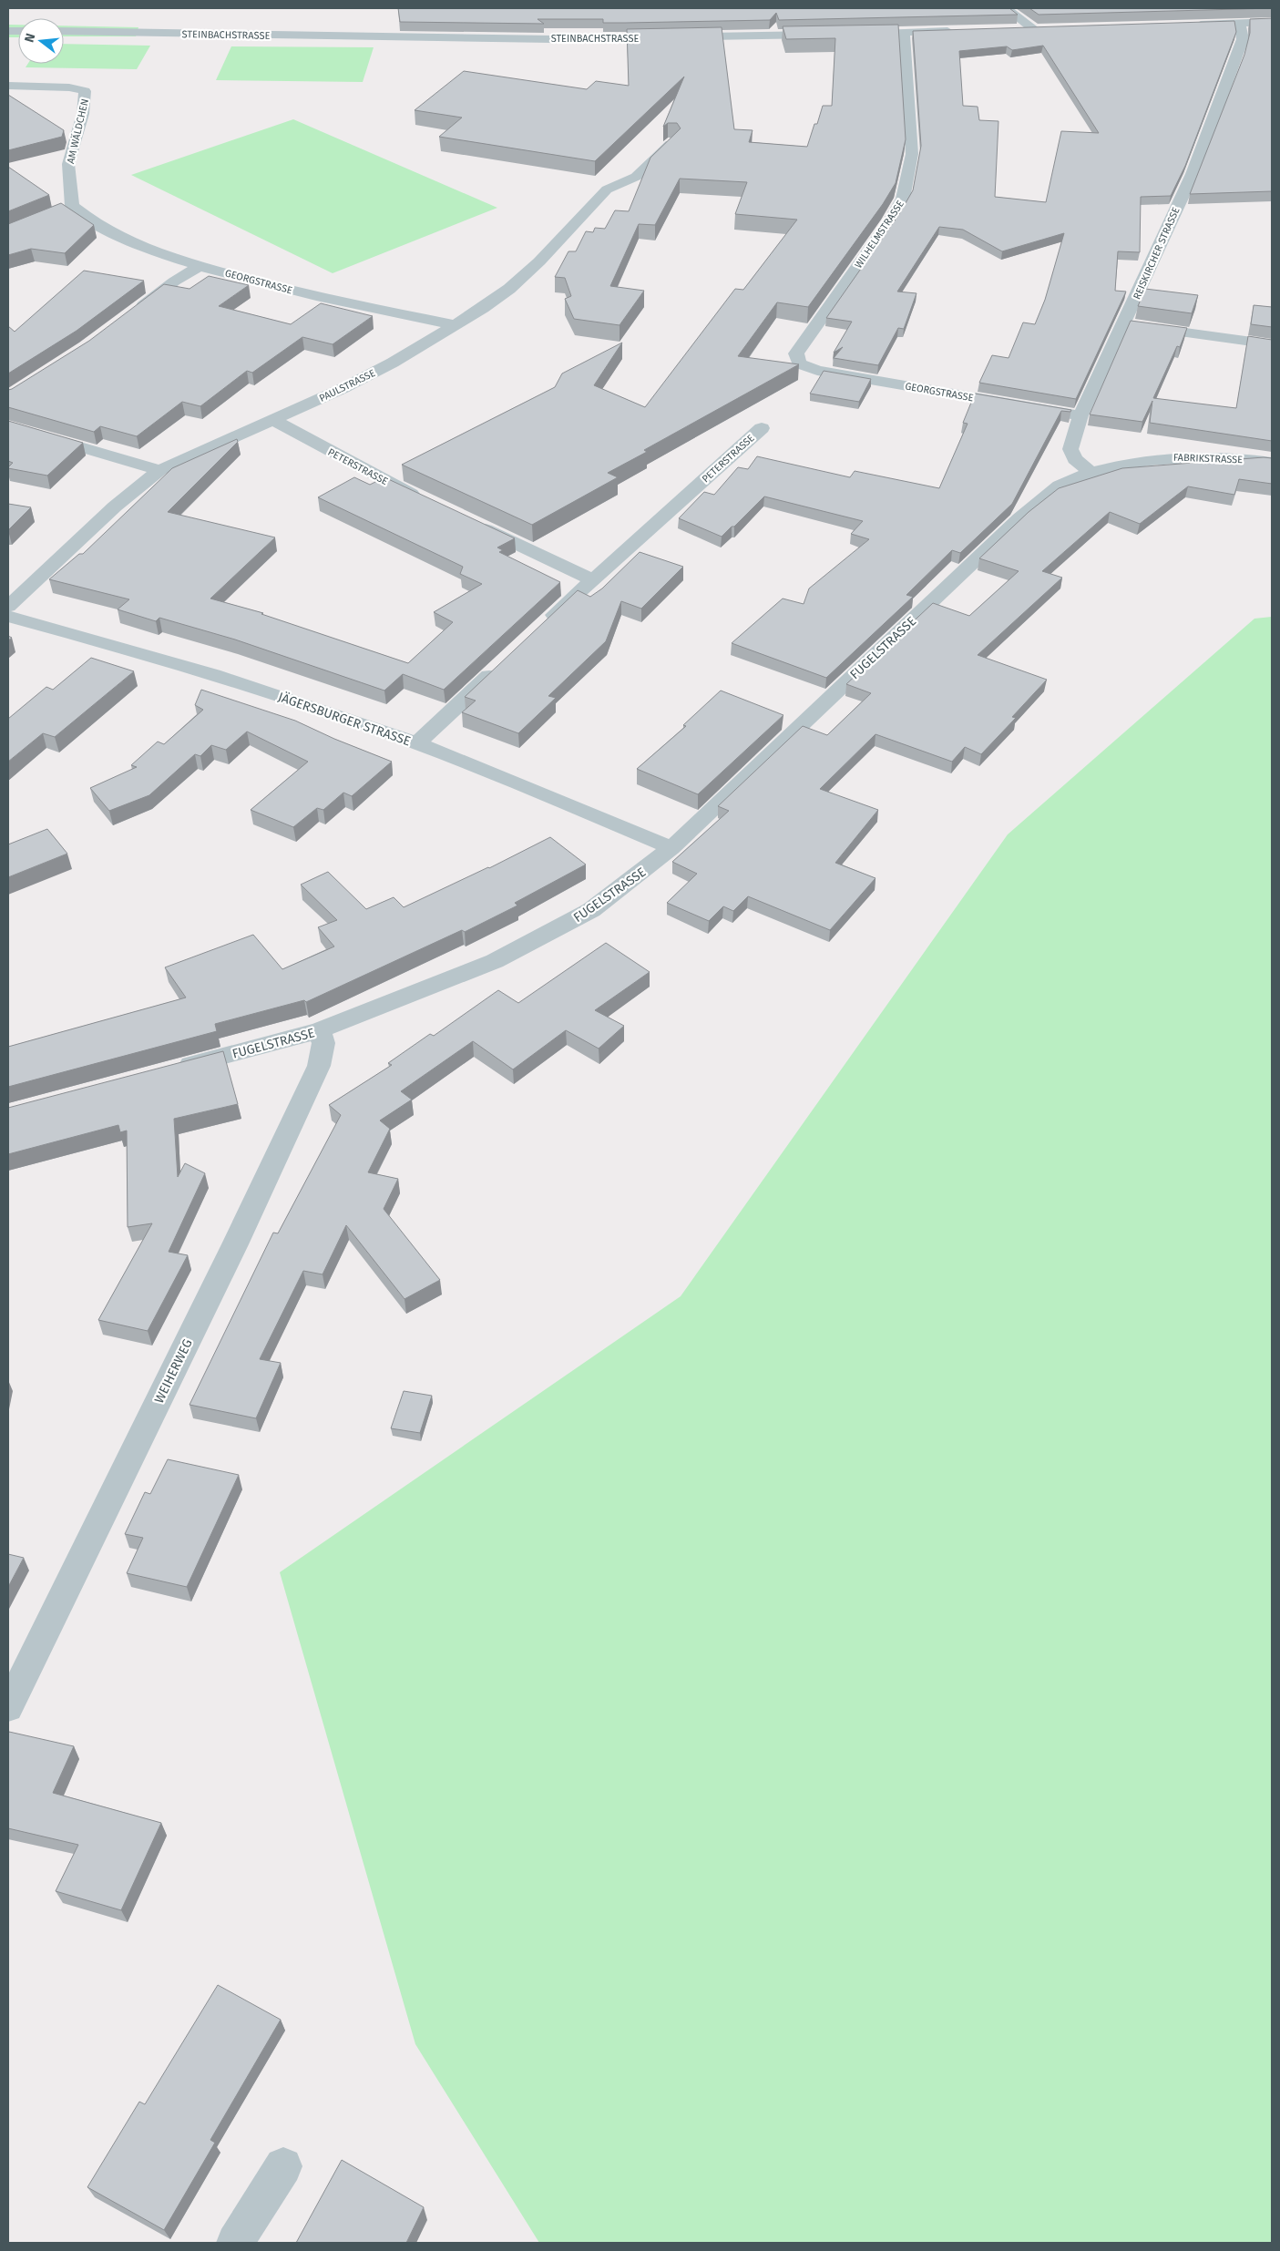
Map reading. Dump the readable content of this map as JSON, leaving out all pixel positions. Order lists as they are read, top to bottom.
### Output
{
  "streets": {
    "street": [
      "STEINBACHSTRASSE",
      "AM WÄLDCHEN",
      "WILHELMSTRASSE",
      "REISKIRCHER STRASSE",
      "GEORGSTRASSE",
      "PAULSTRASSE",
      "PETERSTRASSE",
      "FABRIKSTRASSE",
      "FUGELSTRASSE",
      "JÄGERSBURGER STRASSE",
      "WEIHERWEG"
    ]
  },
  "crossings": [
    ["AM WÄLDCHEN", "GEORGSTRASSE"],
    ["WILHELMSTRASSE", "GEORGSTRASSE"],
    ["REISKIRCHER STRASSE", "GEORGSTRASSE"],
    ["REISKIRCHER STRASSE", "FABRIKSTRASSE"],
    ["REISKIRCHER STRASSE", "FUGELSTRASSE"],
    ["GEORGSTRASSE", "PAULSTRASSE"],
    ["PAULSTRASSE", "PETERSTRASSE"],
    ["FABRIKSTRASSE", "FUGELSTRASSE"],
    ["FUGELSTRASSE", "JÄGERSBURGER STRASSE"],
    ["FUGELSTRASSE", "WEIHERWEG"]
  ],
  "north": "left"
}
